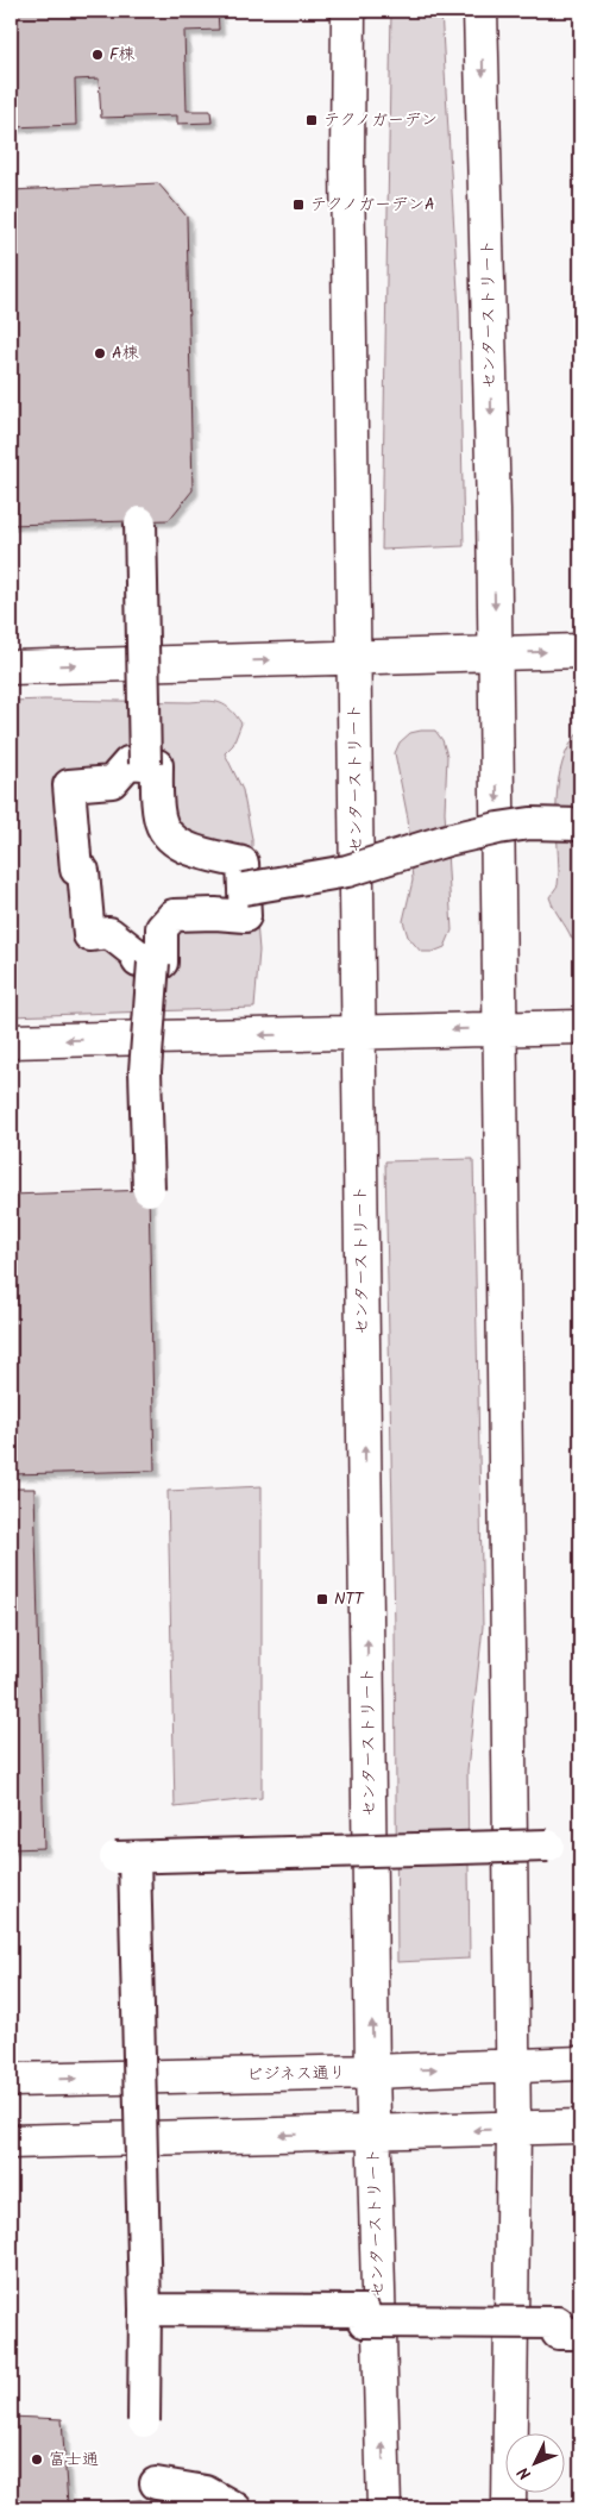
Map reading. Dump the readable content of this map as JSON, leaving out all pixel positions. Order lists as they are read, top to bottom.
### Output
{
  "streets": {
    "street": ["センターストリート", "ビジネス通り"]
  },
  "crossings": [
    ["センターストリート", "ビジネス通り"]
  ],
  "places": {
    "other": ["F棟", "A棟", "富士通"],
    "transit": ["テクノガーデン", "テクノガーデンA", "NTT"]
  },
  "north": "bottom left"
}
